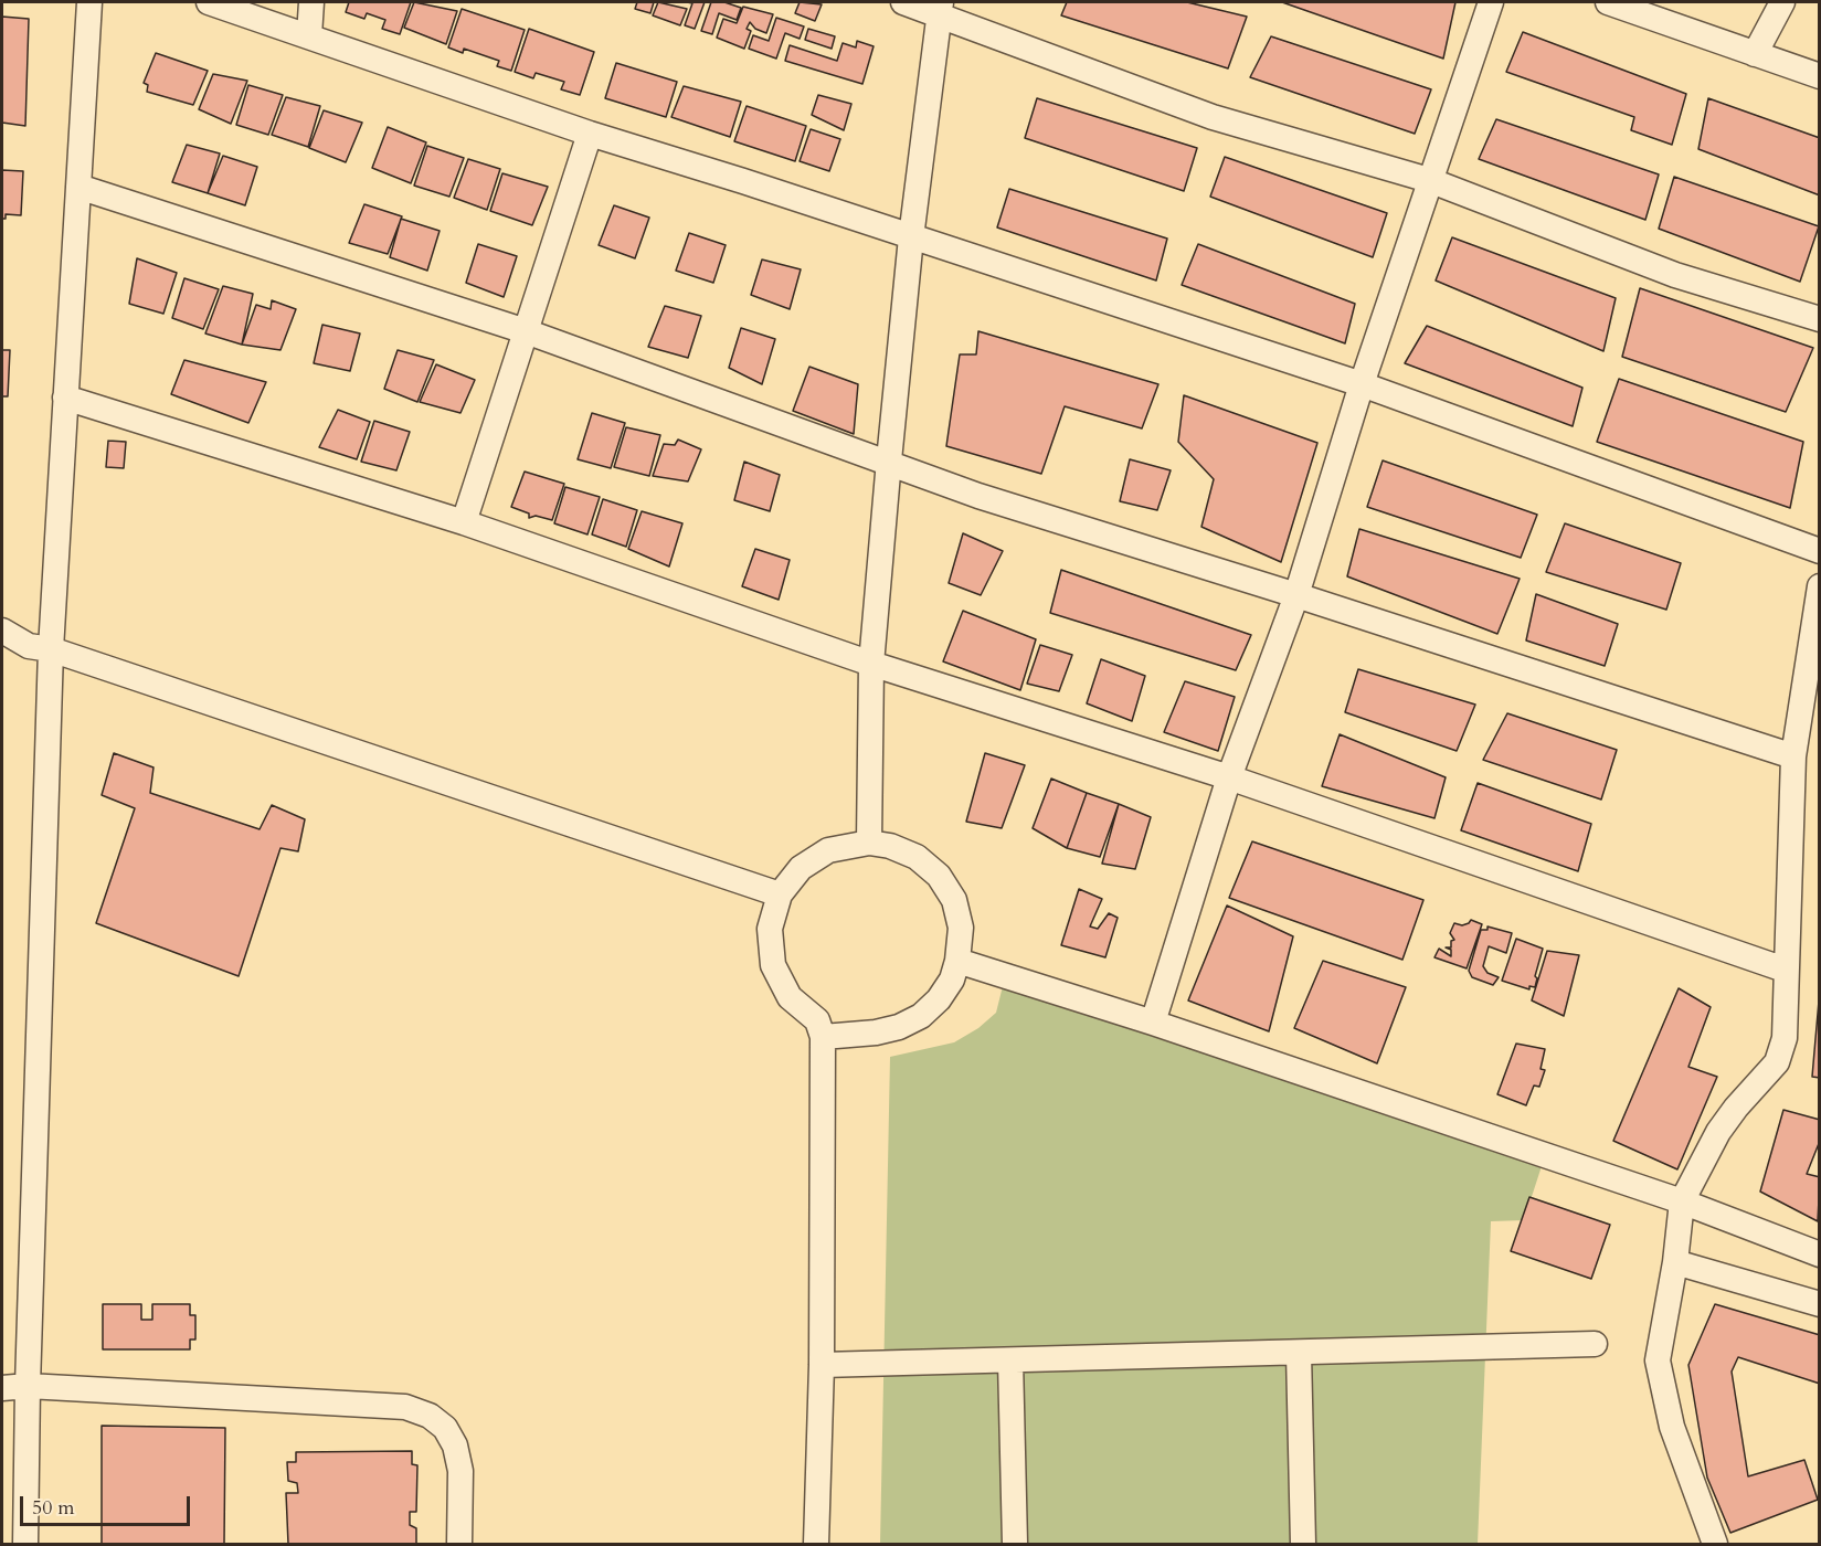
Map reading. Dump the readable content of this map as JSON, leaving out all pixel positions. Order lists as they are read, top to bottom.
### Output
{
  "scale_bar": "50 m"
}
